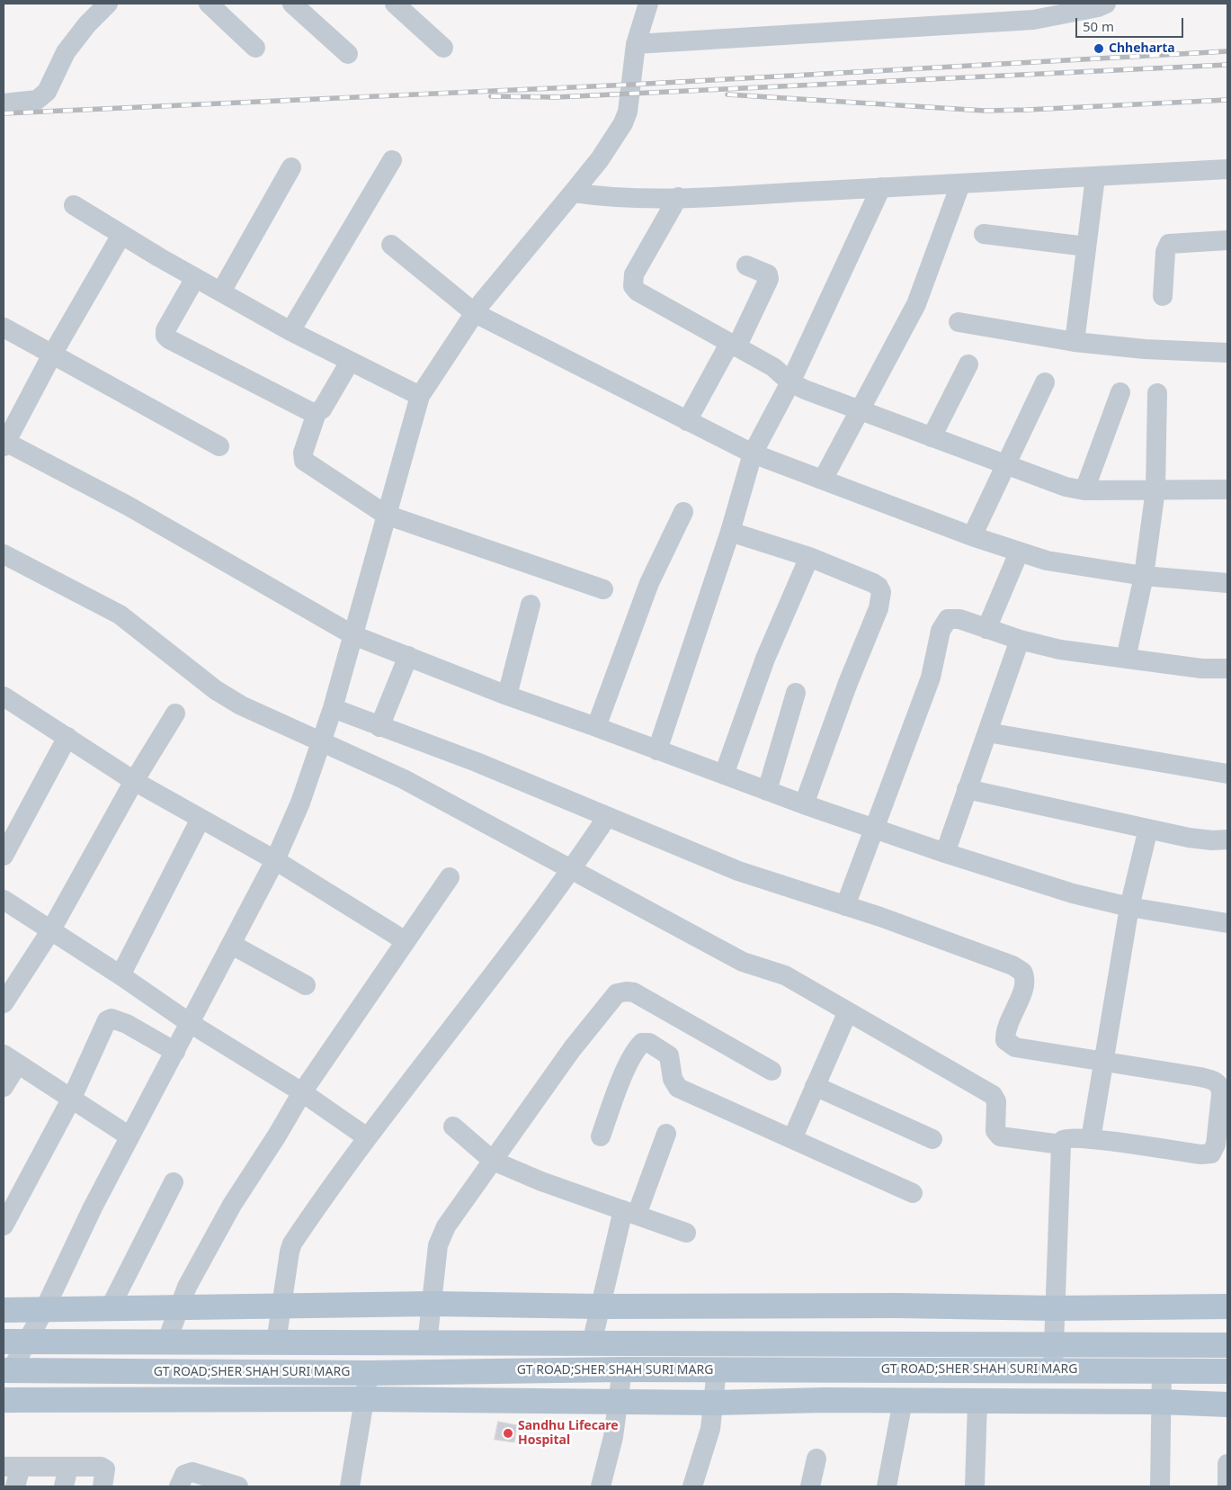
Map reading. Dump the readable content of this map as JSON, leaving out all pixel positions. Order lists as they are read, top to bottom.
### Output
{
  "streets": {
    "main road": ["GT ROAD;SHER SHAH SURI MARG"]
  },
  "places": ["Chheharta", "Sandhu Lifecare Hospital"],
  "scale_bar": "50 m"
}
